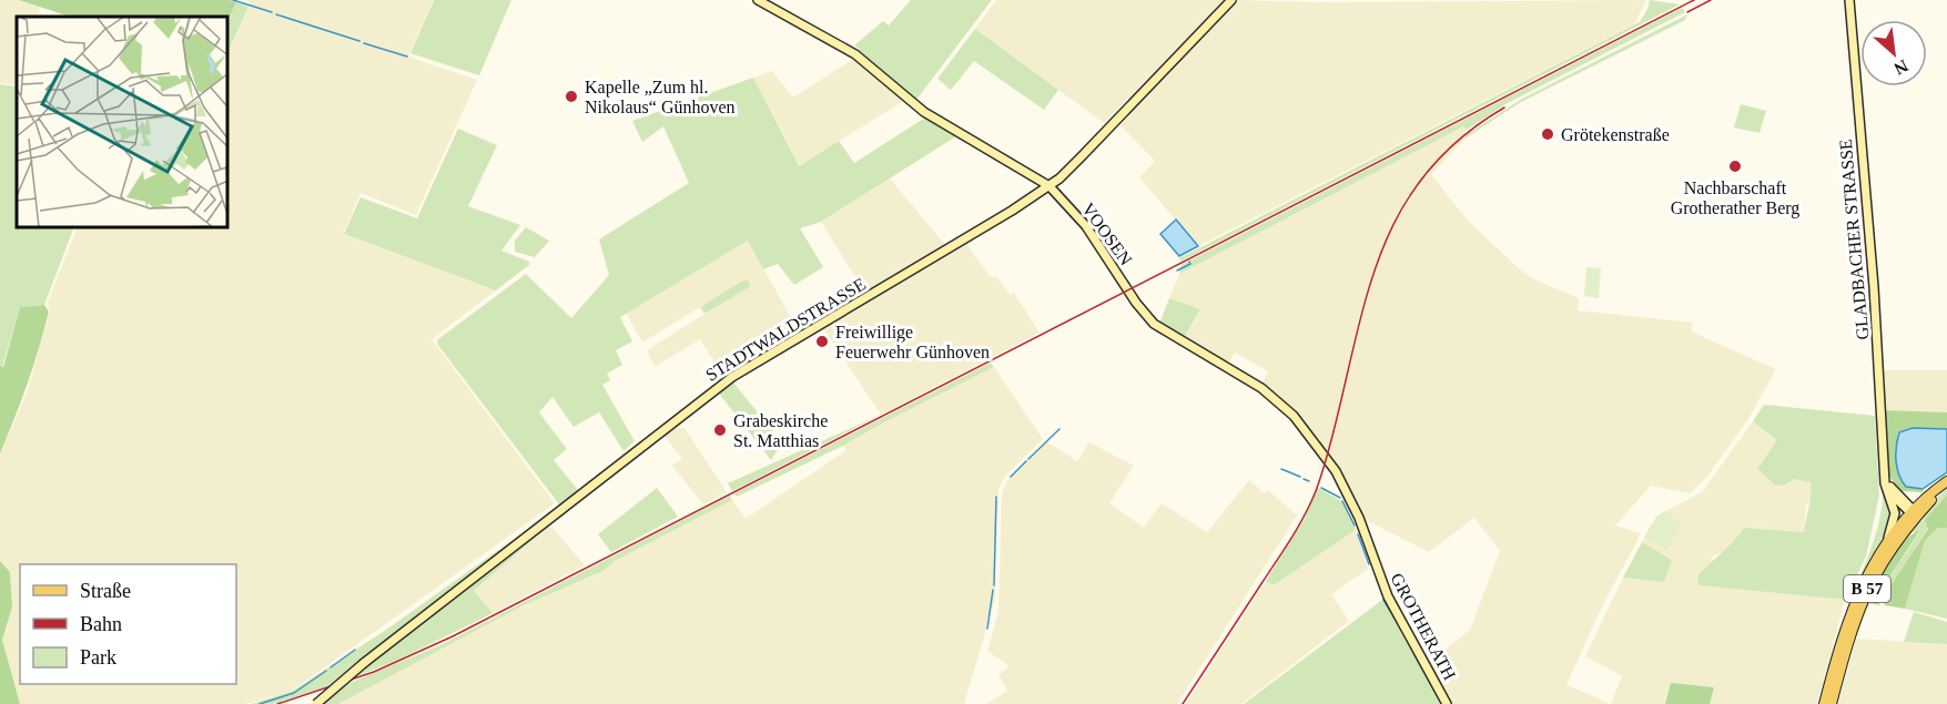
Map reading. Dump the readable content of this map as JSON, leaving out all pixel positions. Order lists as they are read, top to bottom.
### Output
{
  "streets": {
    "main road": ["B 57"],
    "street": [
      "VOOSEN",
      "GLADBACHER STRASSE",
      "STADTWALDSTRASSE",
      "GROTHERATH"
    ]
  },
  "crossings": [
    ["VOOSEN", "STADTWALDSTRASSE"],
    ["VOOSEN", "GROTHERATH"],
    ["GLADBACHER STRASSE", "B 57"]
  ],
  "places": [
    "Kapelle „Zum hl. Nikolaus“ Günhoven",
    "Grötekenstraße",
    "Nachbarschaft Grotherather Berg",
    "Freiwillige Feuerwehr Günhoven",
    "Grabeskirche St. Matthias"
  ],
  "legend": ["Straße", "Bahn", "Park"],
  "north": "bottom right"
}
